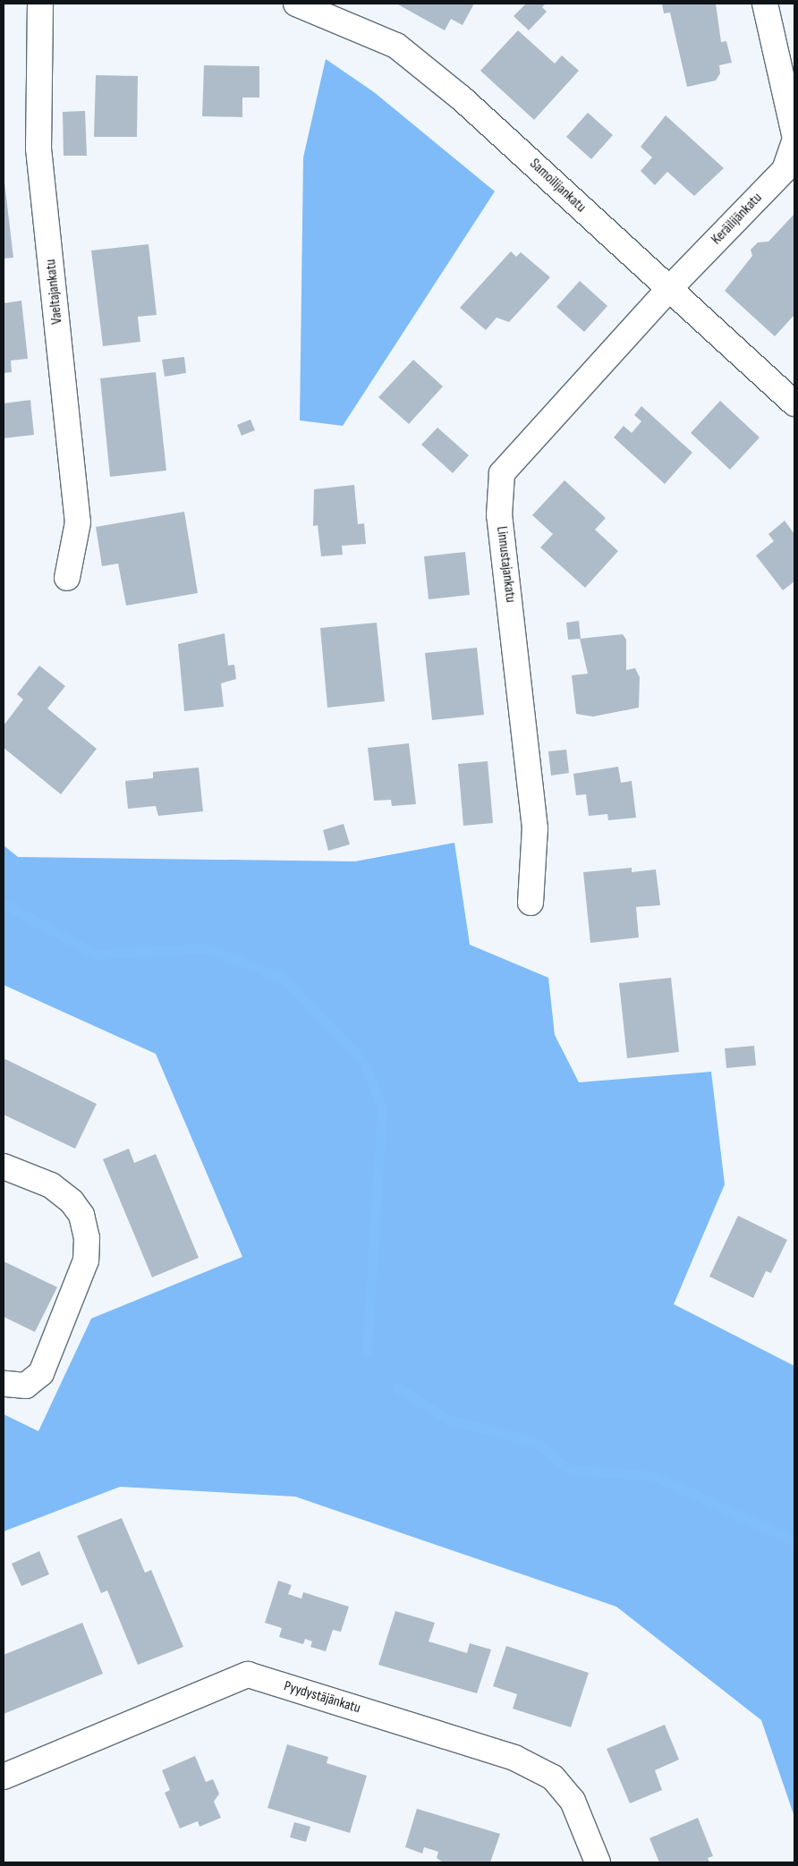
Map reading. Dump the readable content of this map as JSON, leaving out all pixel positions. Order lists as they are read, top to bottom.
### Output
{
  "streets": {
    "street": [
      "Samoilijankatu",
      "Keräilijänkatu",
      "Vaeltajankatu",
      "Linnustajankatu",
      "Pyydystäjänkatu"
    ]
  },
  "crossings": [
    ["Samoilijankatu", "Keräilijänkatu"],
    ["Samoilijankatu", "Linnustajankatu"],
    ["Keräilijänkatu", "Linnustajankatu"]
  ]
}
